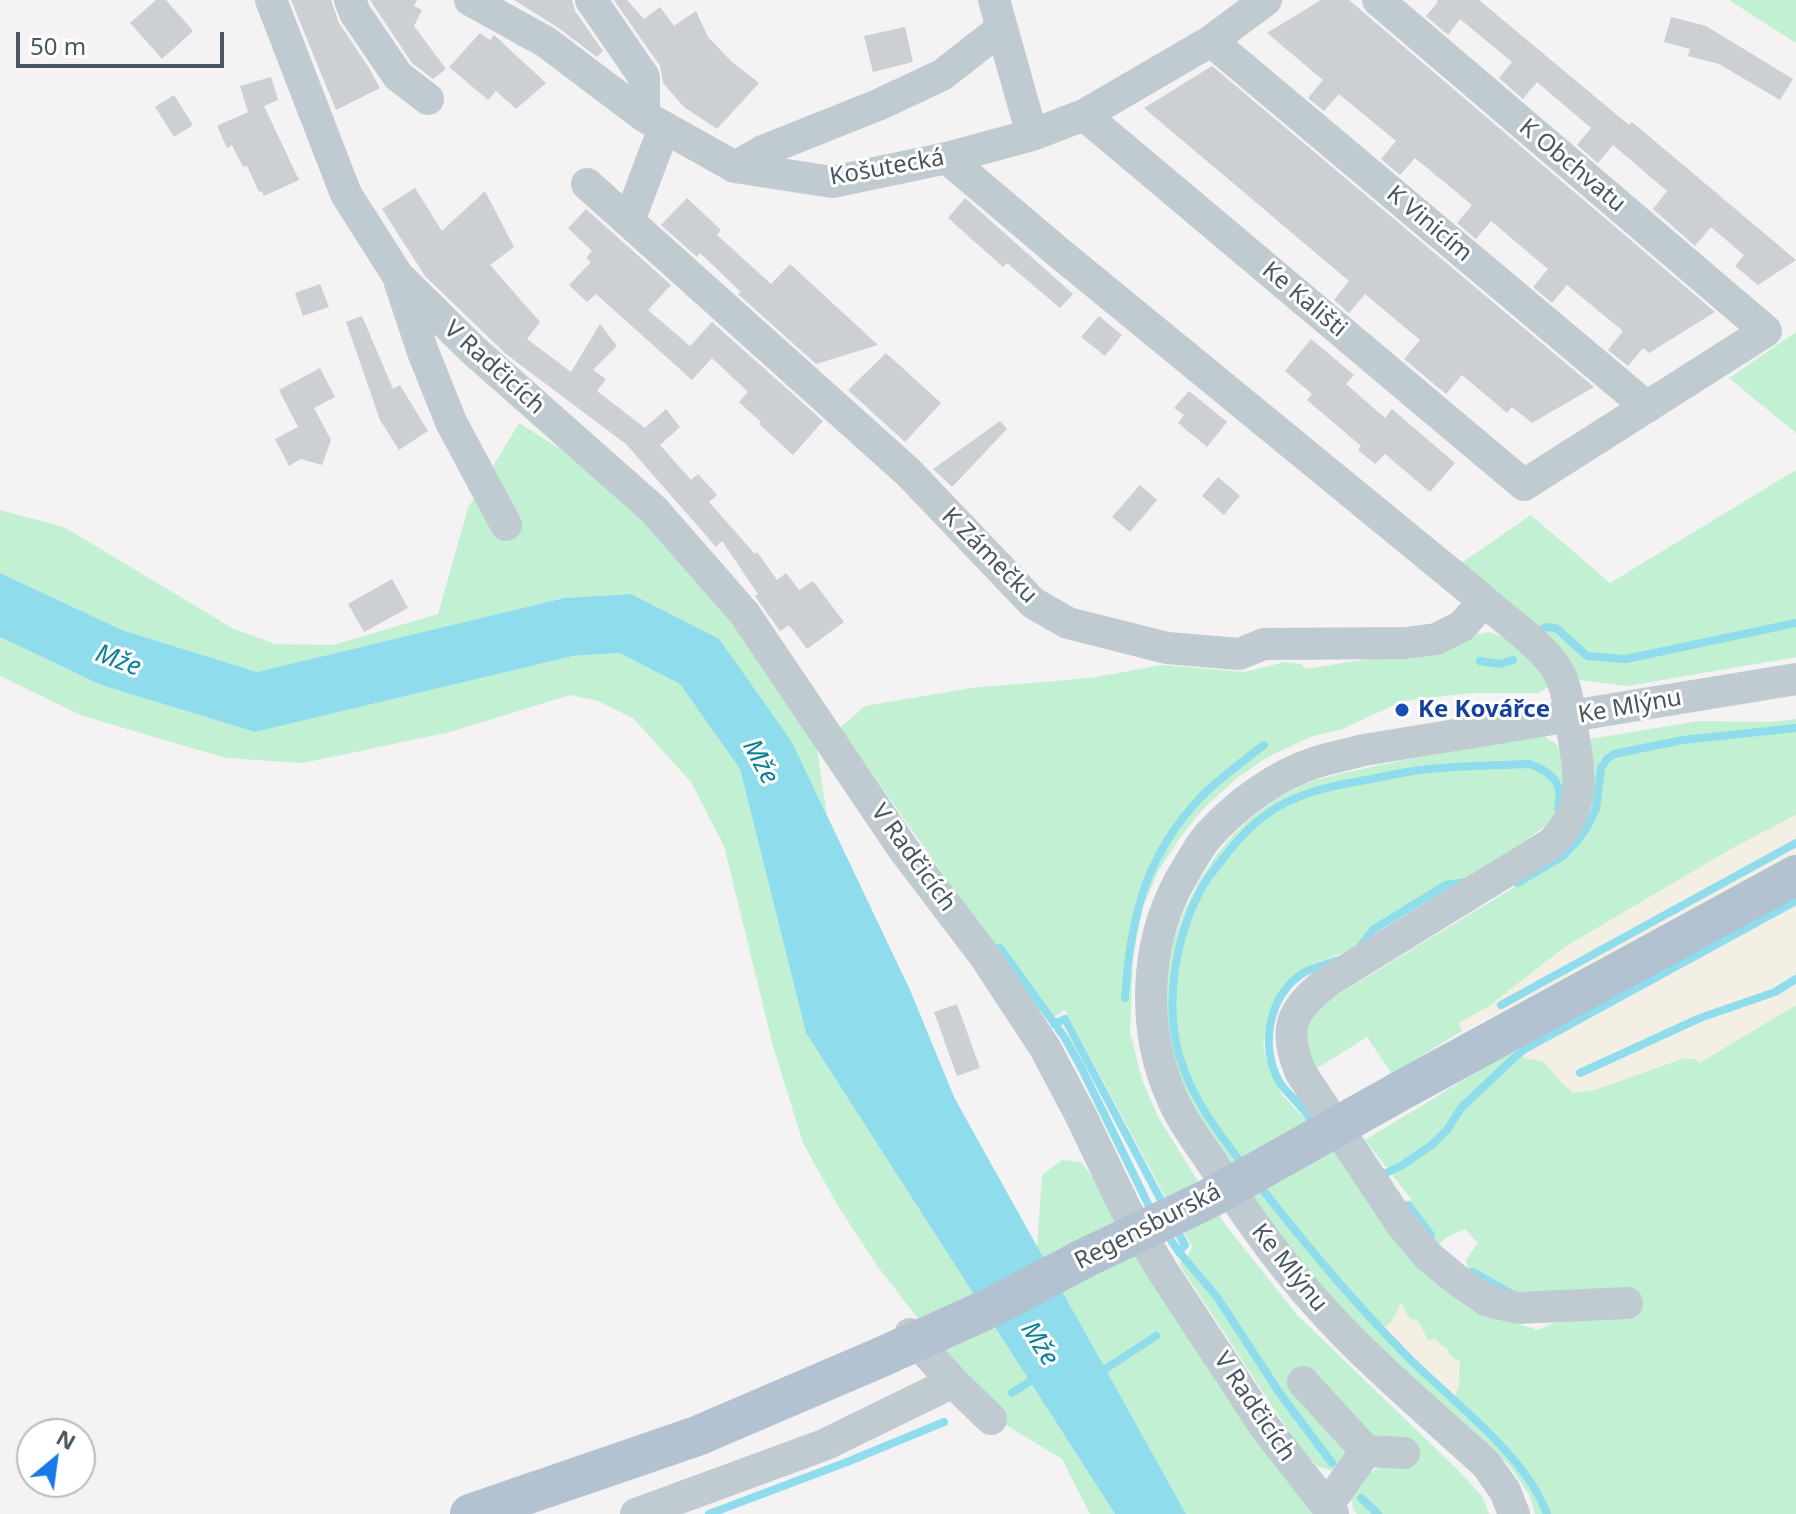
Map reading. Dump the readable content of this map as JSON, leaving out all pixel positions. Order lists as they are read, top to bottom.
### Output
{
  "streets": {
    "main road": ["Regensburská"],
    "street": [
      "K Obchvatu",
      "Košutecká",
      "K Vinicím",
      "Ke Kališti",
      "V Radčicích",
      "K Zámečku",
      "Ke Mlýnu"
    ]
  },
  "crossings": [
    ["K Obchvatu", "K Vinicím"],
    ["K Obchvatu", "Ke Kališti"],
    ["Košutecká", "K Vinicím"],
    ["Košutecká", "Ke Kališti"],
    ["K Vinicím", "Ke Kališti"]
  ],
  "water": ["Mže"],
  "places": ["Ke Kovářce"],
  "scale_bar": "50 m",
  "north": "top right"
}
